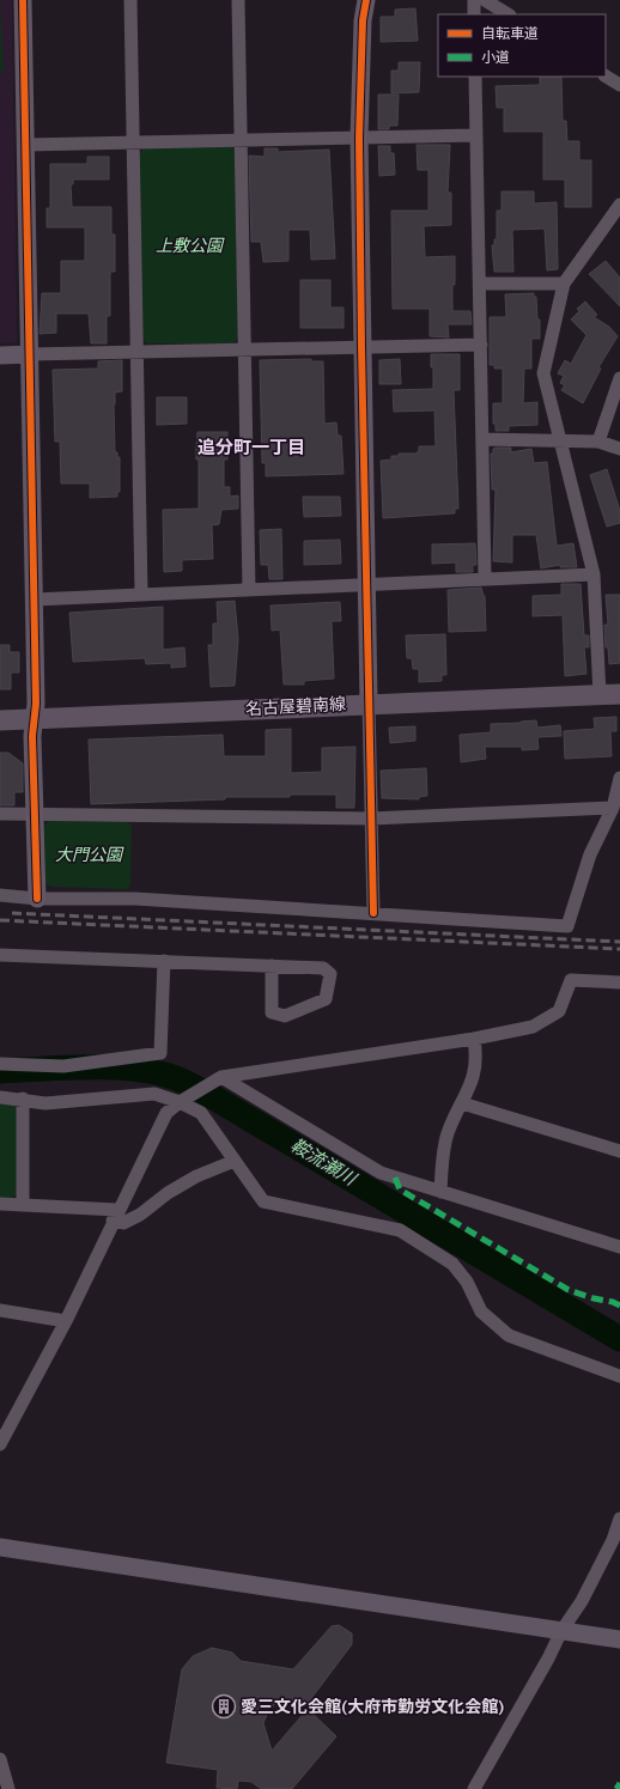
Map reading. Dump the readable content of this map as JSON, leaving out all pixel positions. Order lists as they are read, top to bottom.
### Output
{
  "streets": {
    "main road": ["名古屋碧南線"]
  },
  "districts": ["追分町一丁目"],
  "water": ["鞍流瀬川"],
  "parks": ["上敷公園", "大門公園"],
  "places": {
    "building": ["愛三文化会館(大府市勤労文化会館)"]
  },
  "legend": ["自転車道", "小道"]
}
